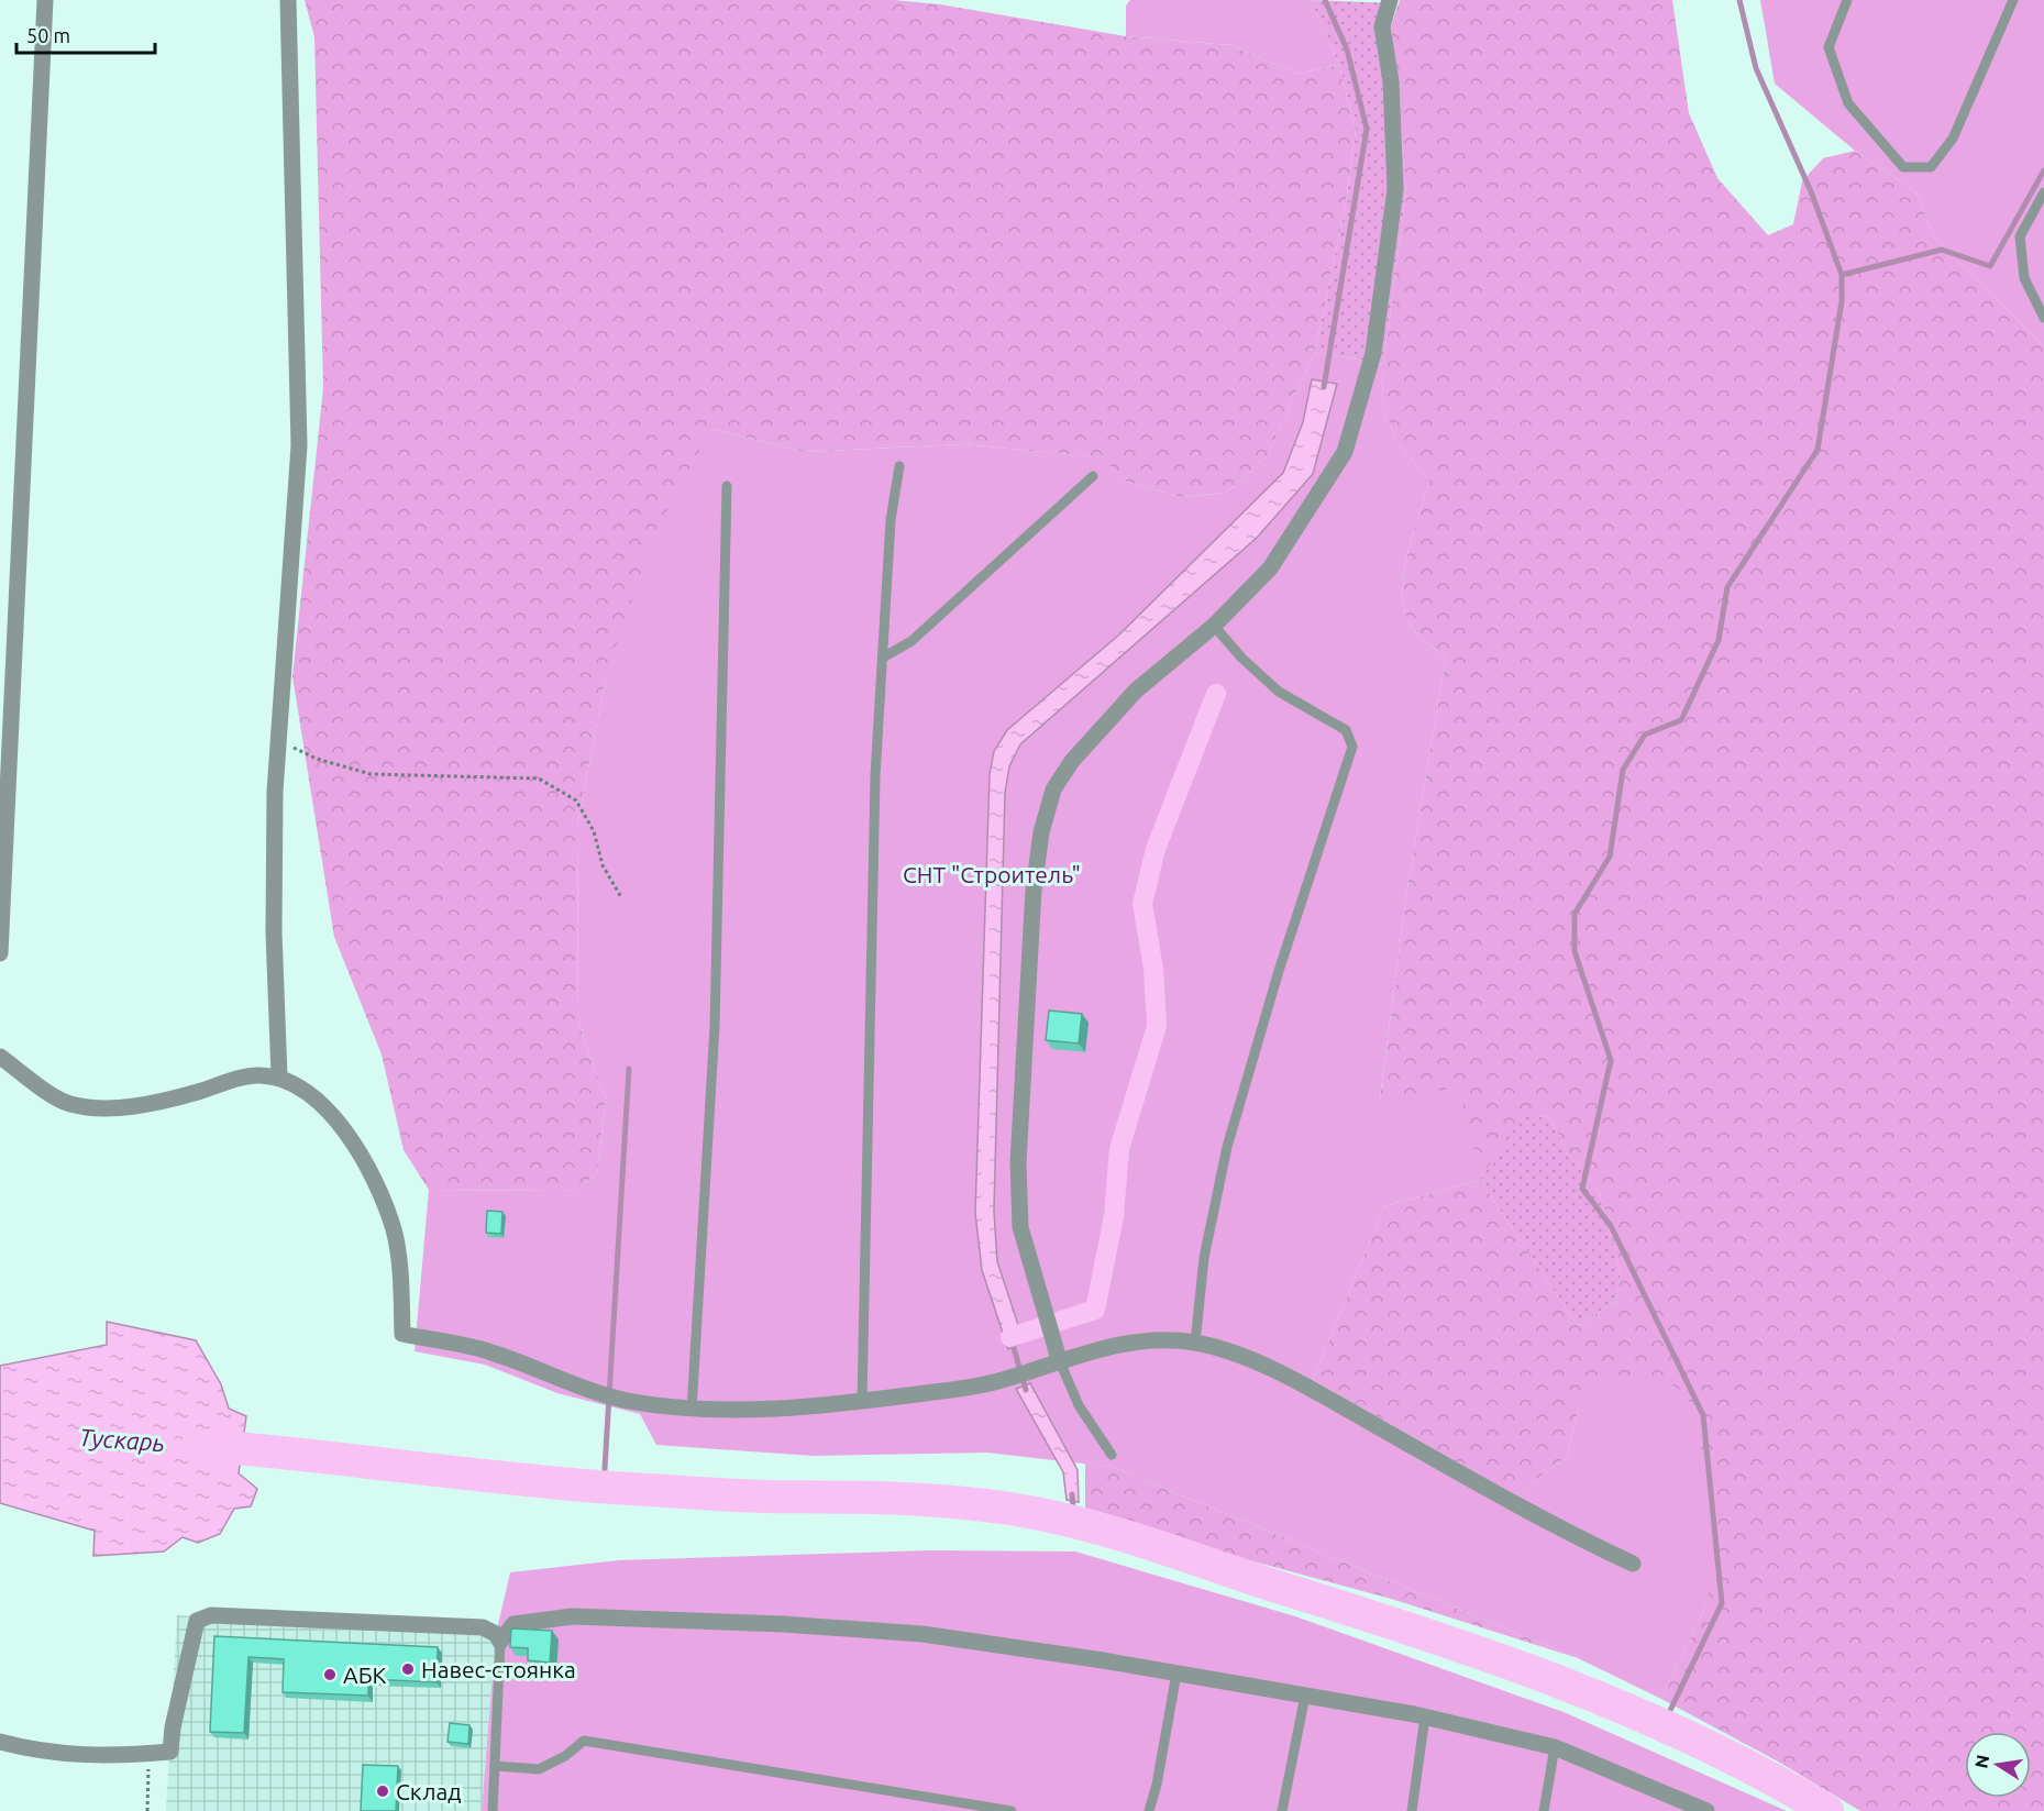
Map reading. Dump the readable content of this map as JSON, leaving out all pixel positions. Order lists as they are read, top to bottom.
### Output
{
  "water": ["Тускарь"],
  "parks": ["СНТ \"Строитель\""],
  "places": ["Навес-стоянка", "АБК", "Склад"],
  "scale_bar": "50 m",
  "north": "left"
}
